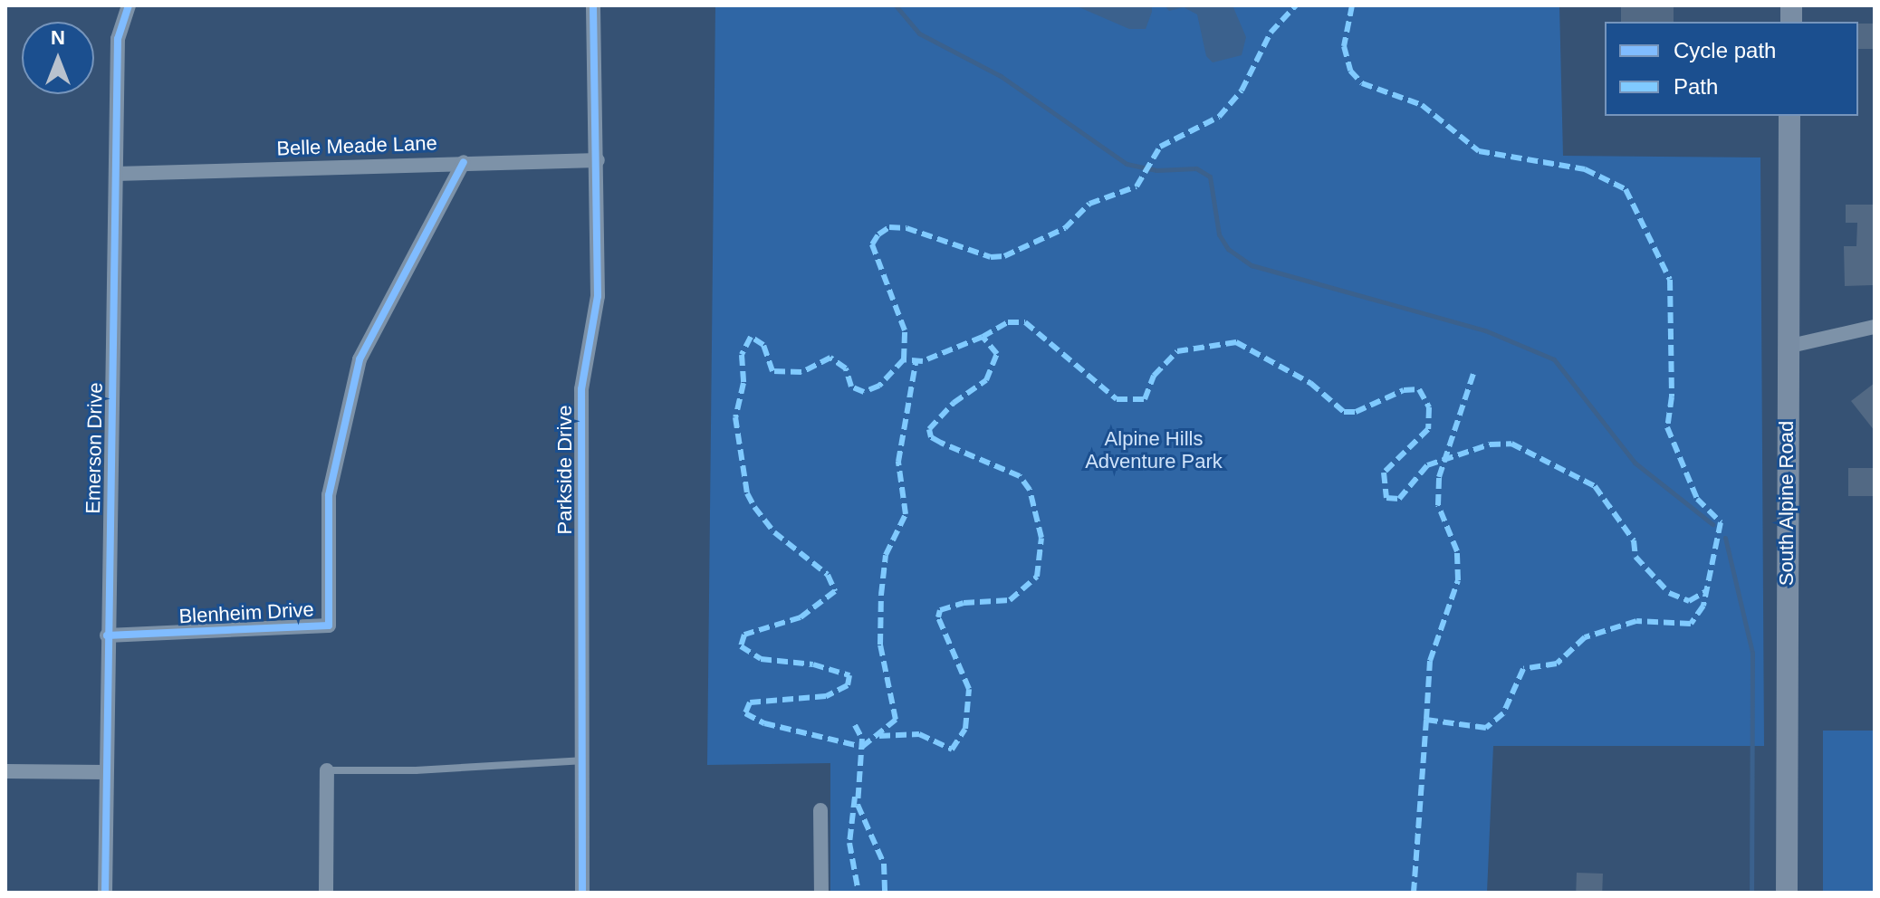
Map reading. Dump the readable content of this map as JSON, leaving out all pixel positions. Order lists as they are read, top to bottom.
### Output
{
  "streets": {
    "main road": ["South Alpine Road"],
    "street": [
      "Belle Meade Lane",
      "Emerson Drive",
      "Parkside Drive",
      "Blenheim Drive"
    ]
  },
  "crossings": [
    ["Belle Meade Lane", "Emerson Drive"],
    ["Belle Meade Lane", "Parkside Drive"],
    ["Belle Meade Lane", "Blenheim Drive"],
    ["Emerson Drive", "Blenheim Drive"]
  ],
  "parks": ["Alpine Hills Adventure Park"],
  "legend": ["Cycle path", "Path"],
  "north": "top"
}
